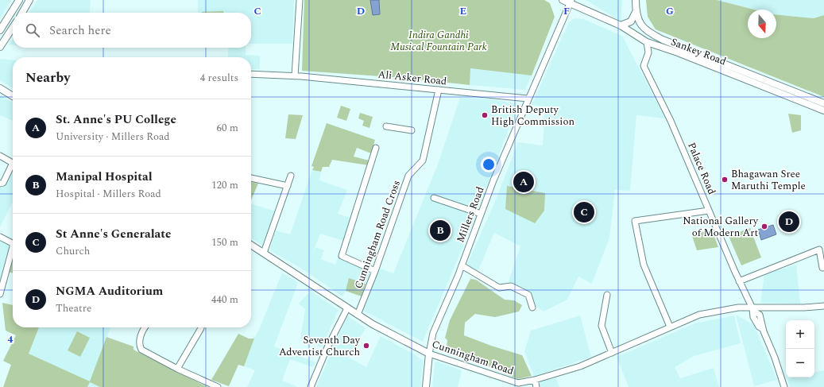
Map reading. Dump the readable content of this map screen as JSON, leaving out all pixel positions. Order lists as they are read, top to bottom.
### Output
{
  "streets": {
    "main road": [
      "Sankey Road",
      "Palace Road",
      "Millers Road",
      "Cunningham Road"
    ],
    "street": ["Ali Asker Road", "Cunningham Road Cross"]
  },
  "crossings": [
    ["Sankey Road", "Palace Road"],
    ["Sankey Road", "Millers Road"],
    ["Ali Asker Road", "Millers Road"],
    ["Ali Asker Road", "Cunningham Road Cross"],
    ["Palace Road", "Cunningham Road"],
    ["Millers Road", "Cunningham Road"],
    ["Cunningham Road Cross", "Cunningham Road"]
  ],
  "parks": ["Indira Gandhi Musical Fountain Park"],
  "places": [
    "British Deputy High Commission",
    "Bhagawan Sree Maruthi Temple",
    "National Gallery of Modern Art",
    "Seventh Day Adventist Church"
  ],
  "north": "bottom",
  "page": {
    "search": "Search here",
    "heading": ["Nearby", "4 results"],
    "list": [
      {
        "mark": "A",
        "name": "St. Anne's PU College",
        "note": "University · Millers Road",
        "value": "60 m"
      },
      {
        "mark": "B",
        "name": "Manipal Hospital",
        "note": "Hospital · Millers Road",
        "value": "120 m"
      },
      {
        "mark": "C",
        "name": "St Anne's Generalate",
        "note": "Church",
        "value": "150 m"
      },
      {
        "mark": "D",
        "name": "NGMA Auditorium",
        "note": "Theatre",
        "value": "440 m"
      }
    ],
    "pins": [
      "A",
      "C",
      "D",
      "B"
    ],
    "map_buttons": ["+", "−"]
  },
  "grid": {
    "columns": [
      "C",
      "D",
      "E",
      "F",
      "G"
    ],
    "rows": ["4"]
  }
}
